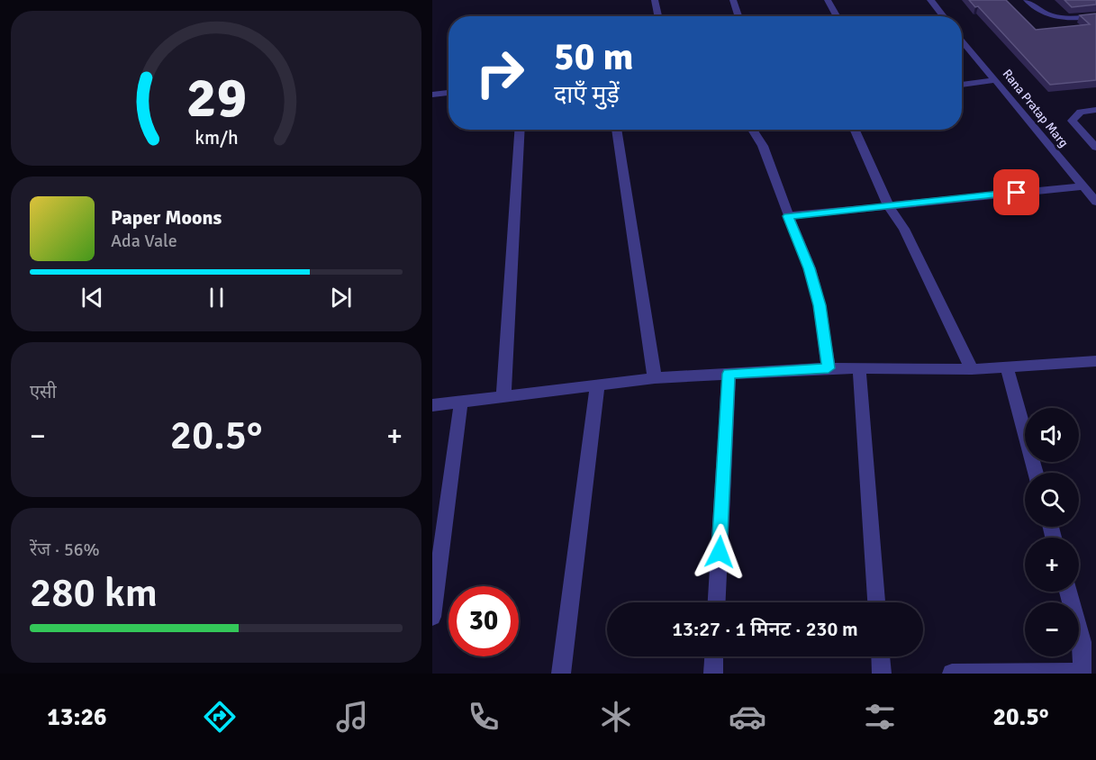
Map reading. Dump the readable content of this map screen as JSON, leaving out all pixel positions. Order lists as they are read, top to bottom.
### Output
{
  "streets": {
    "street": ["Rana Pratap Marg"]
  },
  "page": {
    "turn": ["50 m", "दाएँ मुड़ें"],
    "song": ["Paper Moons", "Ada Vale"],
    "tile": [
      "एसी",
      ["रेंज · 56%", "280 km"]
    ],
    "map_buttons": ["+", "−"],
    "heat": ["−", "20.5°", "+"],
    "limit": "30",
    "trip": "13:27 · 1 मिनट · 230 m",
    "tabs": ["13:26", "20.5°"],
    "gauge": ["29", "km/h"]
  }
}
